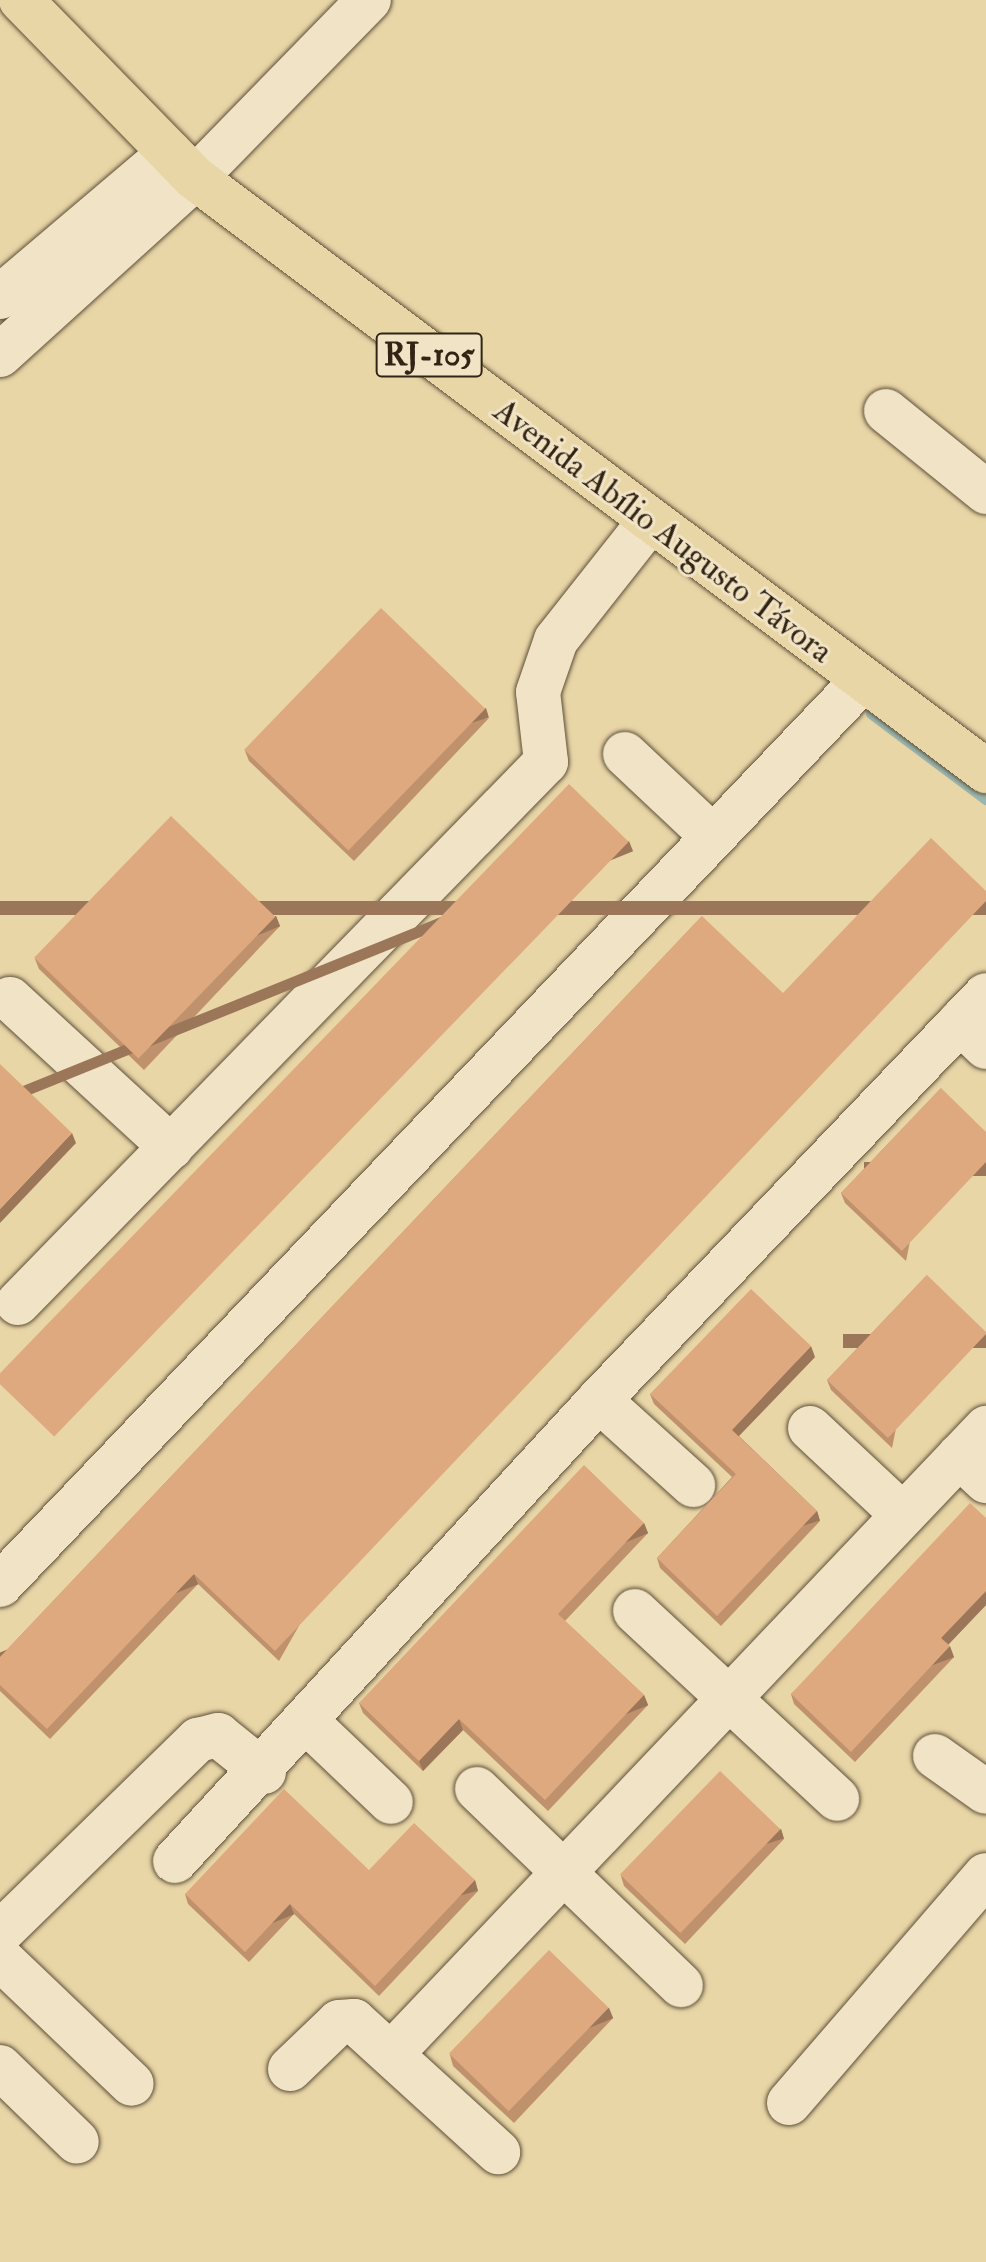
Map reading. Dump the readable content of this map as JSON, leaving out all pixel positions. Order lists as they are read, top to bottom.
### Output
{
  "streets": {
    "main road": ["RJ-105", "Avenida Abílio Augusto Távora"]
  }
}
